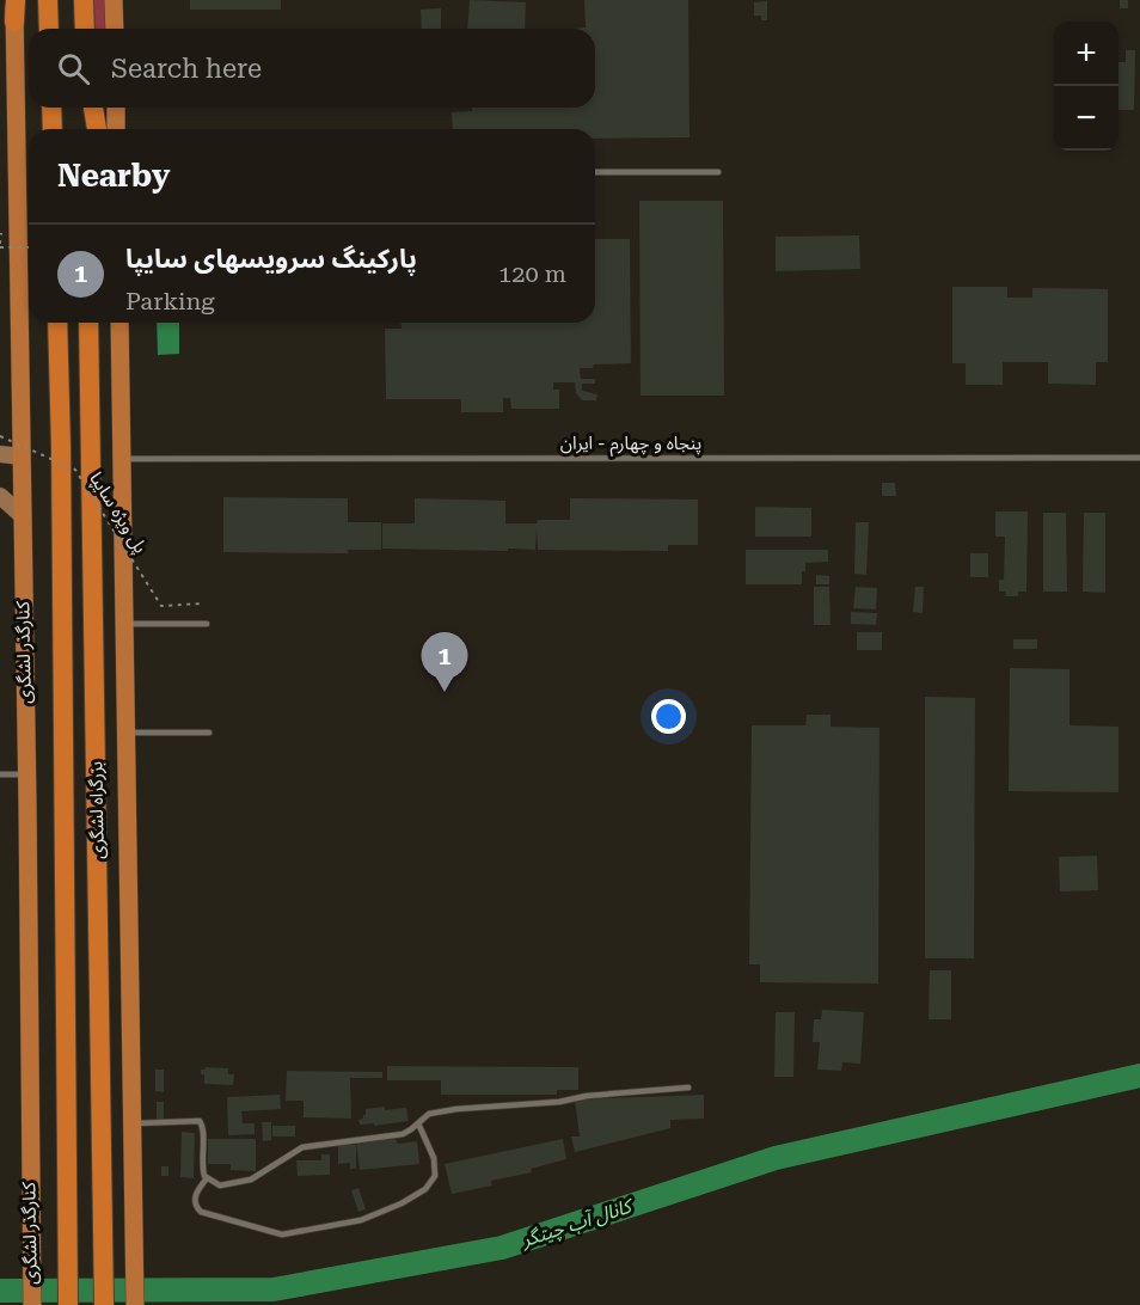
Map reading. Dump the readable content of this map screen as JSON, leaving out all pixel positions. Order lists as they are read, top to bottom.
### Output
{
  "streets": {
    "highway": ["بزرگراه لشگری"],
    "main road": ["کنارگذر لشگری"],
    "lane": ["پنجاه و چهارم - ایران"],
    "path": ["پل ویژه سایپا"]
  },
  "water": ["کانال آب چیتگر"],
  "page": {
    "map_buttons": ["+", "−"],
    "search": "Search here",
    "heading": "Nearby",
    "list": [
      {
        "mark": "1",
        "name": "پارکینگ سرویسهای سایپا",
        "note": "Parking",
        "value": "120 m"
      }
    ],
    "pins": "1"
  }
}
